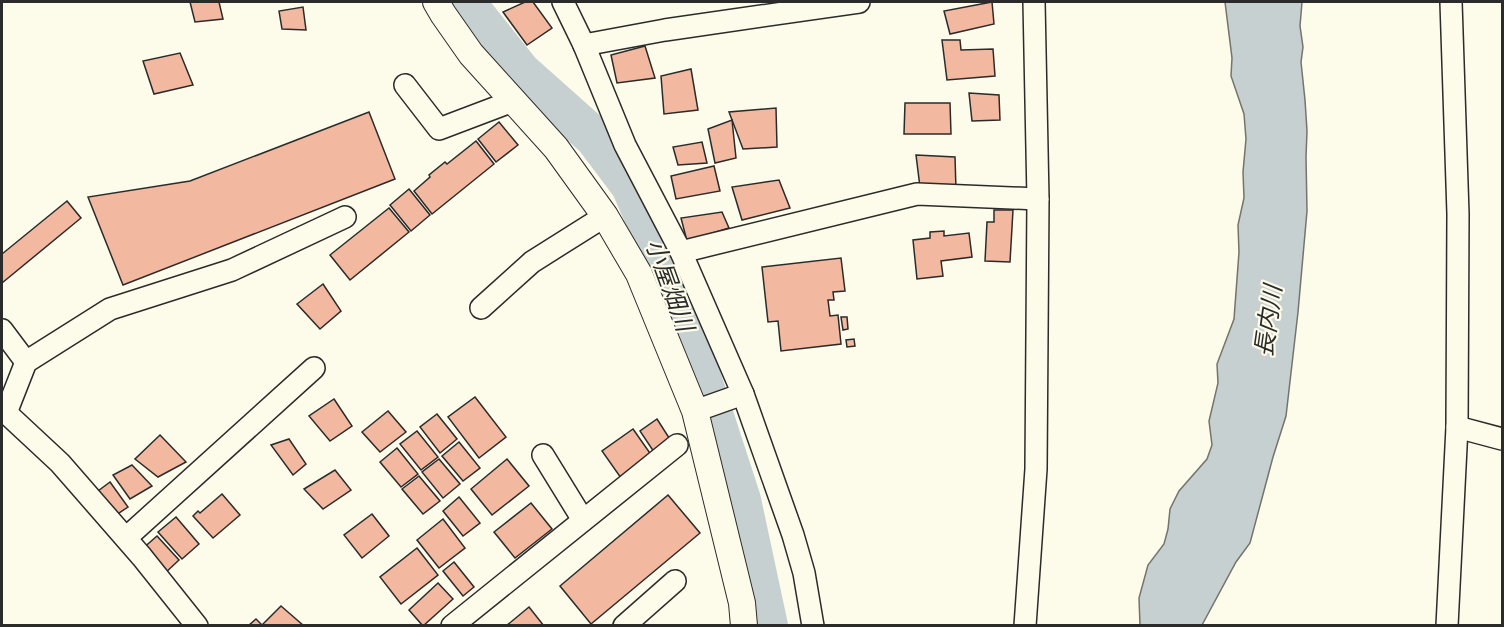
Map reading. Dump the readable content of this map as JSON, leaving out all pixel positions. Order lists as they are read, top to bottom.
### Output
{
  "water": ["小屋畑川", "長内川"]
}
